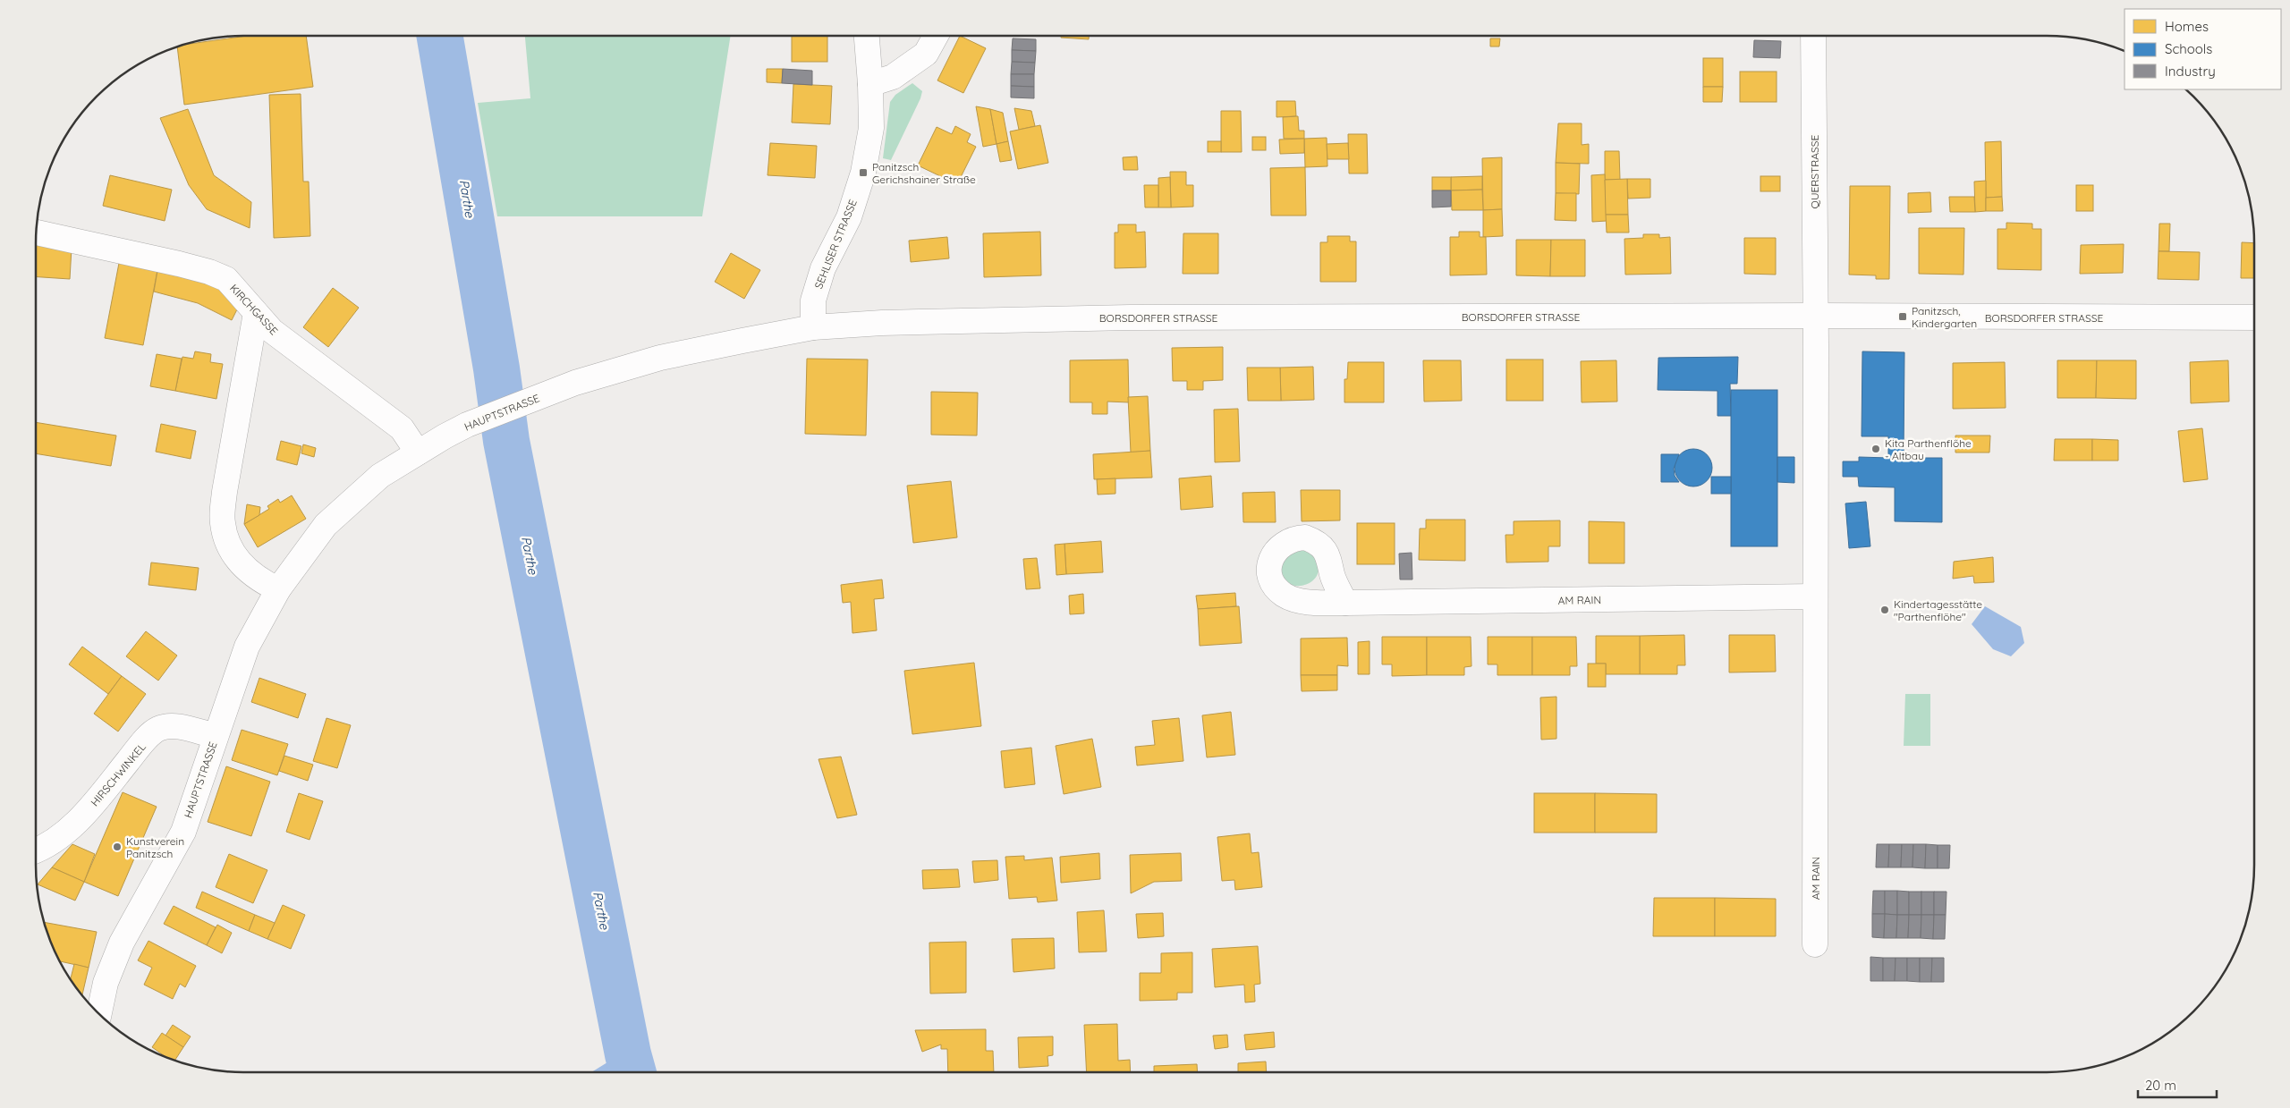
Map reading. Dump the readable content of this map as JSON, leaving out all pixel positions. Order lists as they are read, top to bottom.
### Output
{
  "streets": {
    "street": [
      "QUERSTRASSE",
      "SEHLISER STRASSE",
      "KIRCHGASSE",
      "BORSDORFER STRASSE",
      "HAUPTSTRASSE",
      "AM RAIN",
      "HIRSCHWINKEL"
    ]
  },
  "crossings": [
    ["QUERSTRASSE", "BORSDORFER STRASSE"],
    ["QUERSTRASSE", "AM RAIN"],
    ["SEHLISER STRASSE", "BORSDORFER STRASSE"],
    ["KIRCHGASSE", "HAUPTSTRASSE"],
    ["BORSDORFER STRASSE", "HAUPTSTRASSE"],
    ["BORSDORFER STRASSE", "AM RAIN"],
    ["HAUPTSTRASSE", "HIRSCHWINKEL"]
  ],
  "water": ["Parthe"],
  "places": {
    "transit": ["Panitzsch Gerichshainer Straße", "Panitzsch, Kindergarten"],
    "other": ["Kita Parthenflöhe - Altbau", "Kindertagesstätte \"Parthenflöhe\"", "Kunstverein Panitzsch"]
  },
  "legend": ["Homes", "Schools", "Industry"],
  "scale_bar": "20 m"
}
